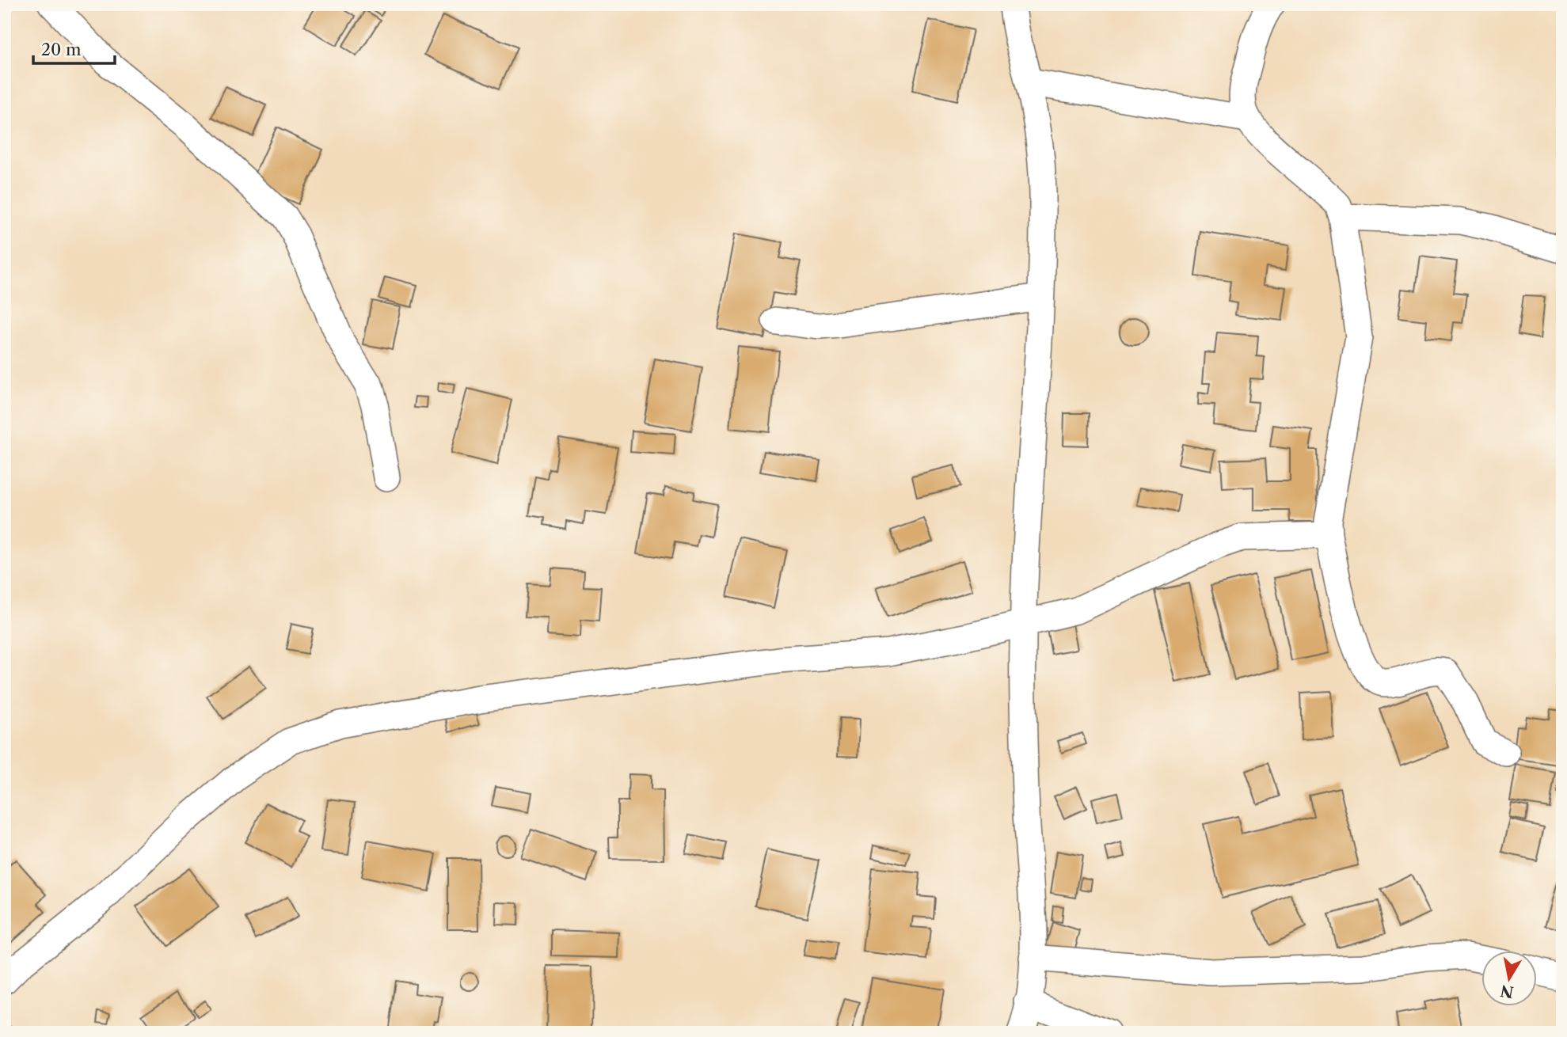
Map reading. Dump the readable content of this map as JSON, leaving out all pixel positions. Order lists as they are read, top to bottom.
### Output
{
  "scale_bar": "20 m",
  "north": "bottom"
}
